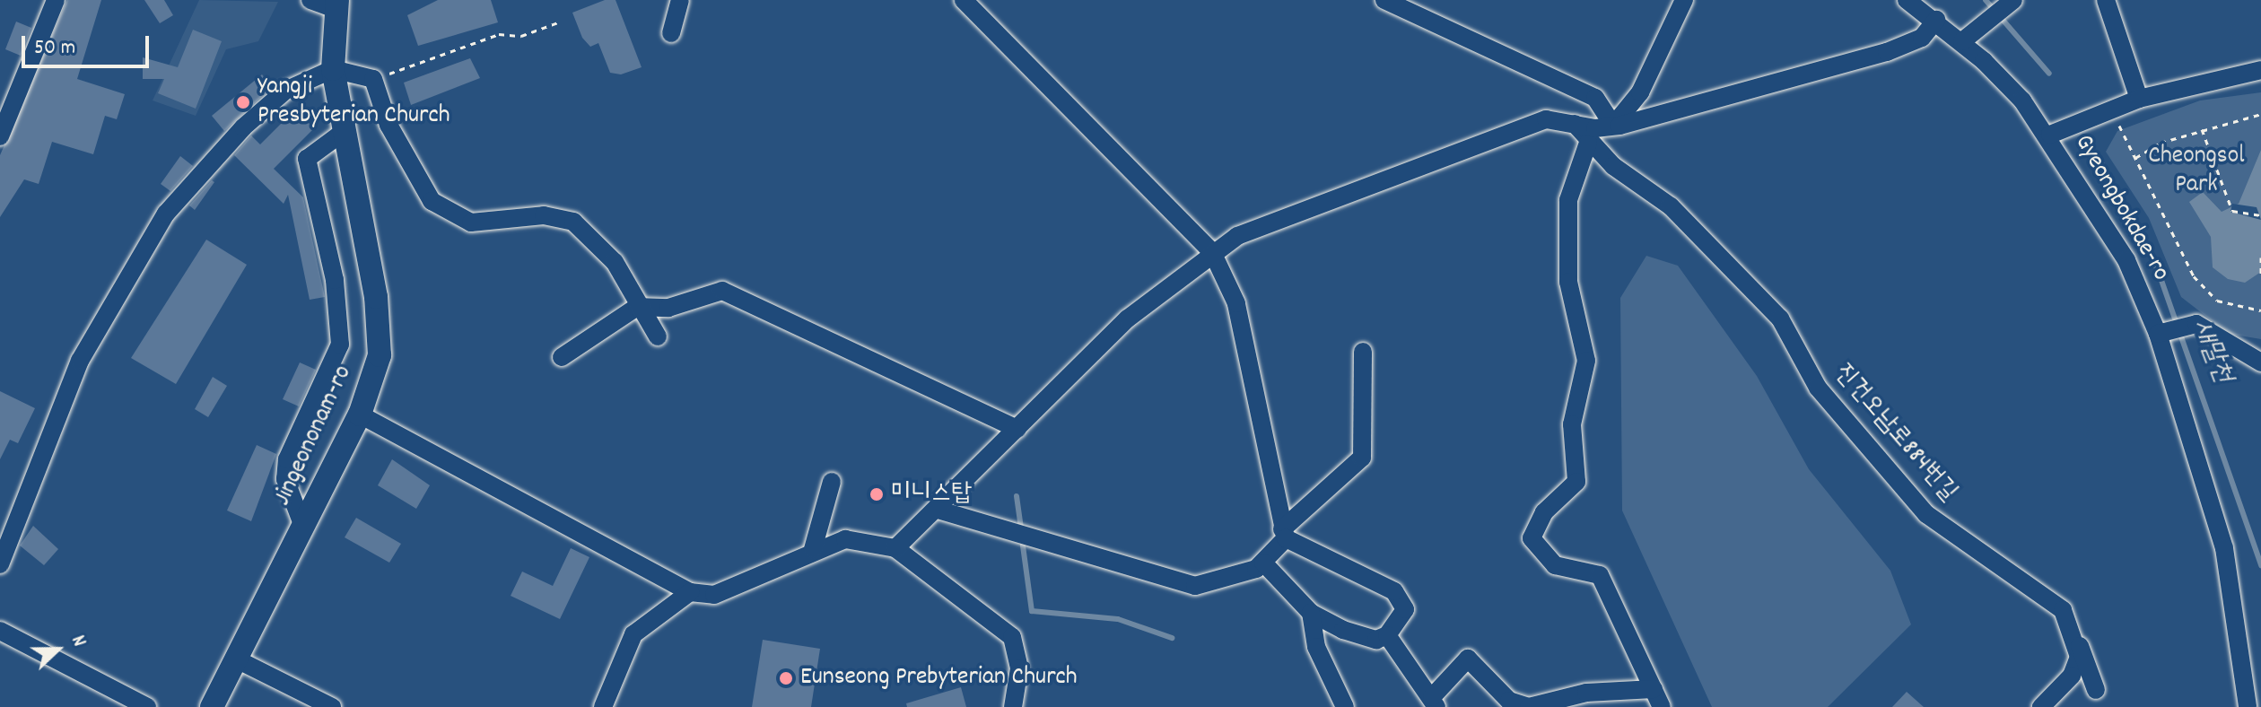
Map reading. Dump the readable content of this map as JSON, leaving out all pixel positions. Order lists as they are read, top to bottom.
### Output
{
  "streets": {
    "main road": ["Jingeononam-ro"],
    "street": ["Gyeongbokdae-ro", "진건오남로884번길"]
  },
  "water": ["새말천"],
  "parks": ["Cheongsol Park"],
  "places": ["Yangji Presbyterian Church", "미니스탑", "Eunseong Prebyterian Church"],
  "scale_bar": "50 m",
  "north": "right"
}
